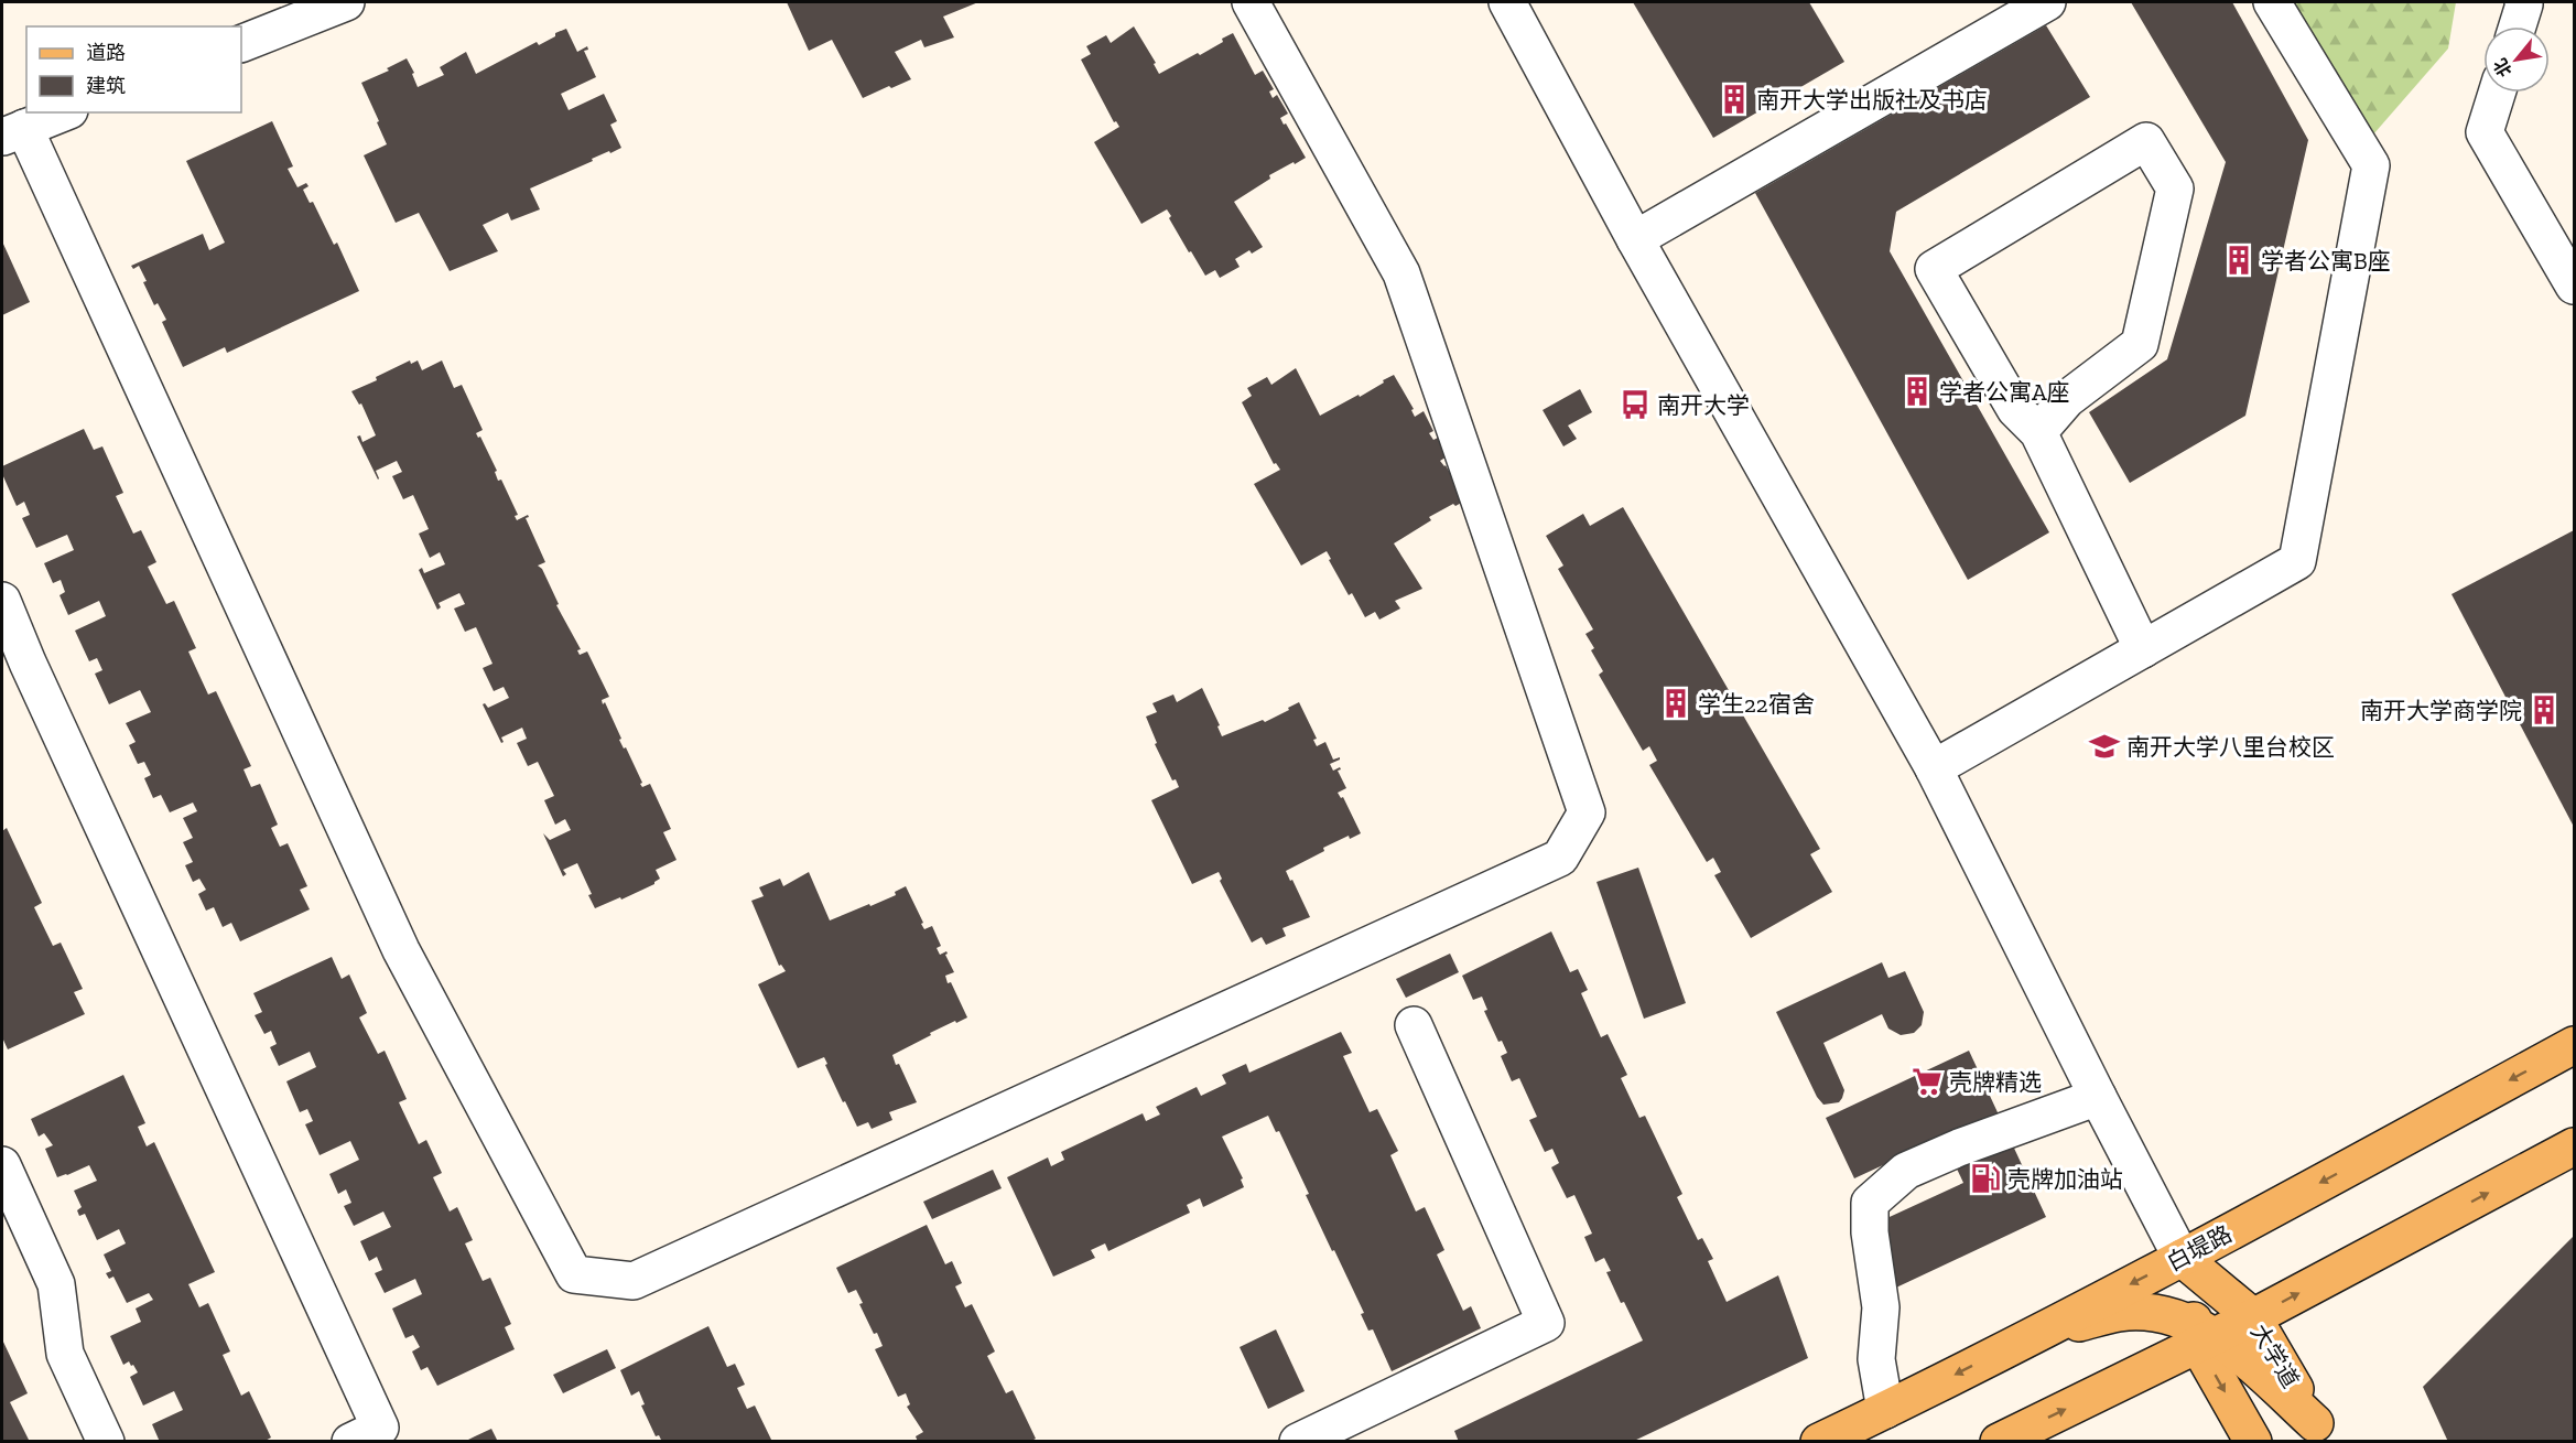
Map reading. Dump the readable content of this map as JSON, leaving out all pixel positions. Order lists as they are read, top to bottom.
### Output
{
  "streets": {
    "main road": ["白堤路", "大学道"]
  },
  "crossings": [
    ["白堤路", "大学道"]
  ],
  "places": {
    "building": [
      "南开大学出版社及书店",
      "学者公寓B座",
      "学者公寓A座",
      "学生22宿舍",
      "南开大学商学院"
    ],
    "bus stop": ["南开大学"],
    "school or university": ["南开大学八里台校区"],
    "supermarket": ["壳牌精选"],
    "fuel station": ["壳牌加油站"]
  },
  "legend": ["道路", "建筑"],
  "north": "bottom left"
}
